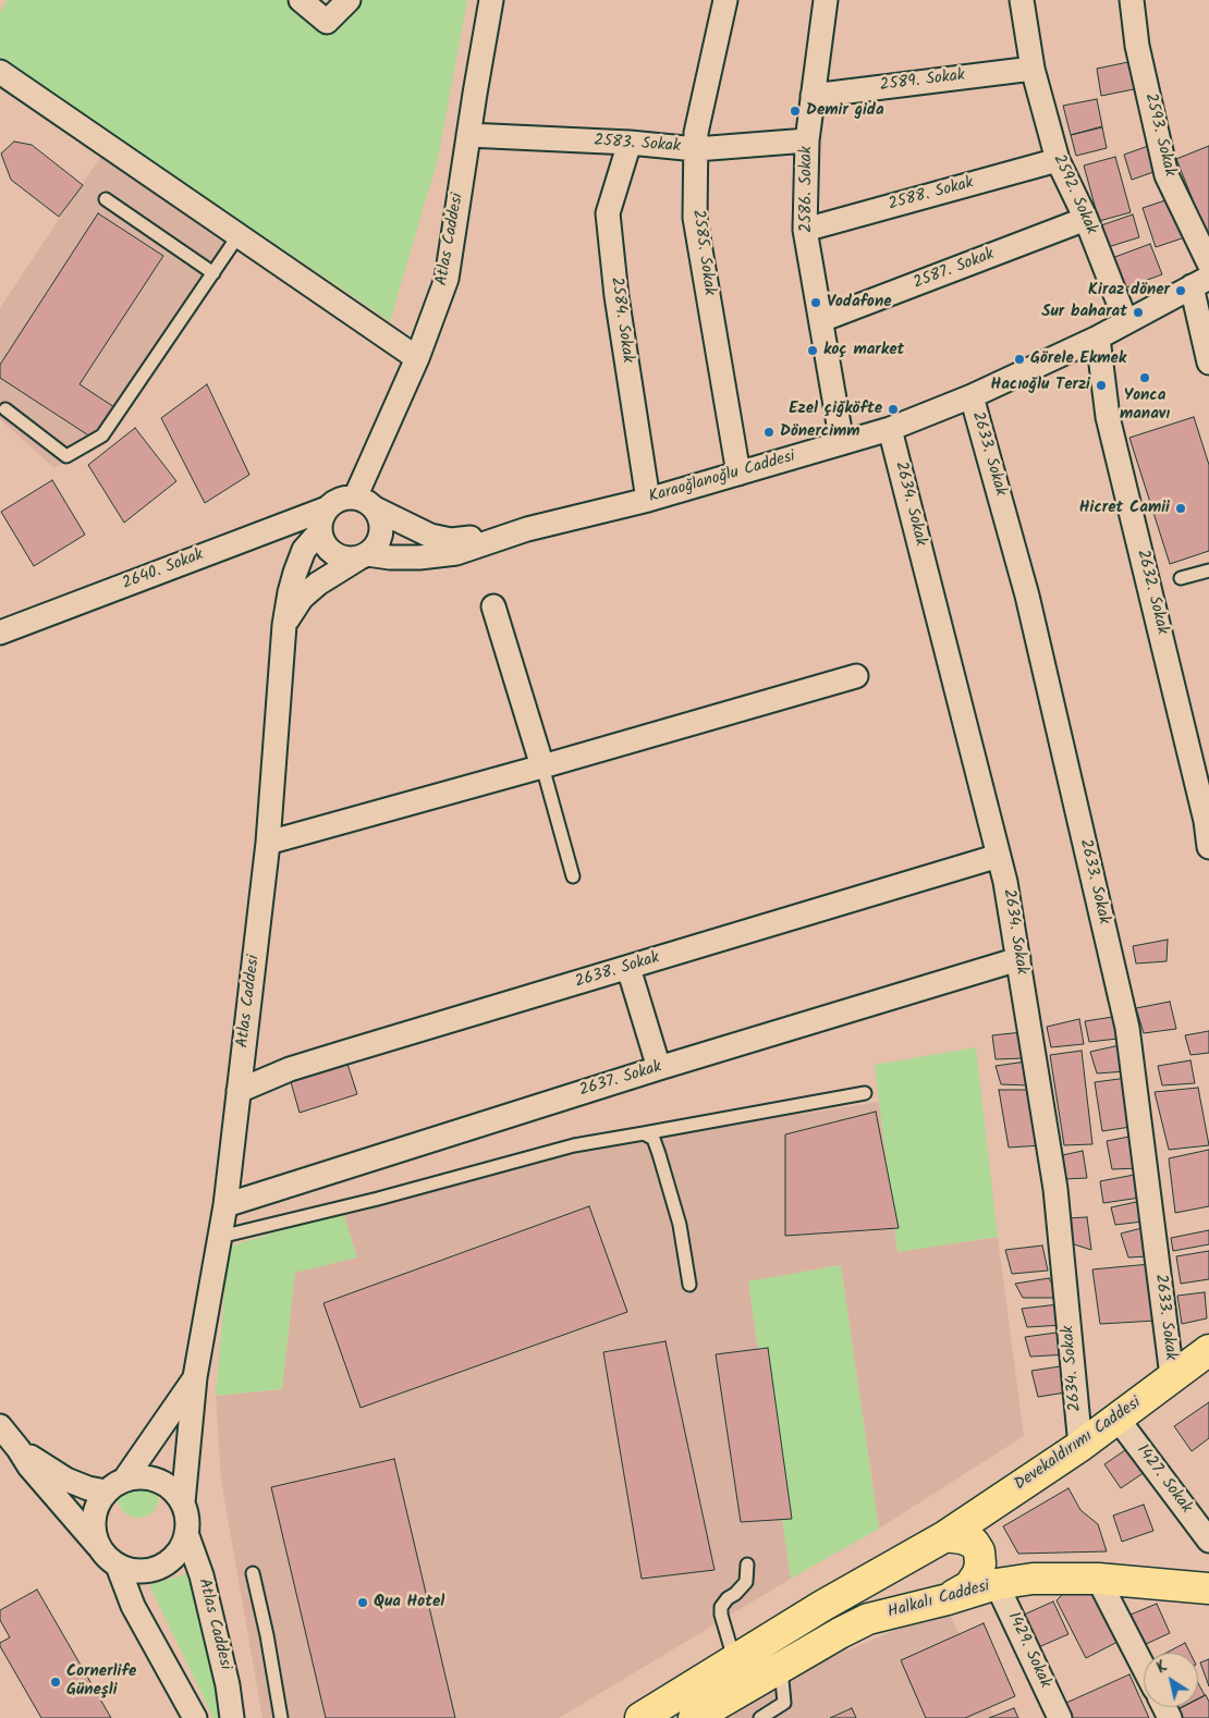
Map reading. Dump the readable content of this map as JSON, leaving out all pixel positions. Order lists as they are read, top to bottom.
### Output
{
  "streets": {
    "main road": ["Devekaldırımı Caddesi", "Halkalı Caddesi"],
    "street": [
      "2589. Sokak",
      "2593. Sokak",
      "2583. Sokak",
      "2586. Sokak",
      "2588. Sokak",
      "2592. Sokak",
      "Atlas Caddesi",
      "2585. Sokak",
      "2587. Sokak",
      "2584. Sokak",
      "2633. Sokak",
      "Karaoğlanoğlu Caddesi",
      "2634. Sokak",
      "2640. Sokak",
      "2632. Sokak",
      "2638. Sokak",
      "2637. Sokak",
      "1427. Sokak",
      "1429. Sokak"
    ]
  },
  "crossings": [
    ["2589. Sokak", "2586. Sokak"],
    ["2589. Sokak", "2592. Sokak"],
    ["2583. Sokak", "2586. Sokak"],
    ["2583. Sokak", "Atlas Caddesi"],
    ["2583. Sokak", "2585. Sokak"],
    ["2583. Sokak", "2584. Sokak"],
    ["2586. Sokak", "2588. Sokak"],
    ["2586. Sokak", "2587. Sokak"],
    ["2586. Sokak", "Karaoğlanoğlu Caddesi"],
    ["2588. Sokak", "2592. Sokak"],
    ["2592. Sokak", "2587. Sokak"],
    ["2592. Sokak", "Karaoğlanoğlu Caddesi"],
    ["Atlas Caddesi", "2640. Sokak"],
    ["Atlas Caddesi", "2638. Sokak"],
    ["Atlas Caddesi", "2637. Sokak"],
    ["2585. Sokak", "Karaoğlanoğlu Caddesi"],
    ["2584. Sokak", "Karaoğlanoğlu Caddesi"],
    ["2633. Sokak", "Karaoğlanoğlu Caddesi"],
    ["2633. Sokak", "Devekaldırımı Caddesi"],
    ["Karaoğlanoğlu Caddesi", "2634. Sokak"],
    ["Karaoğlanoğlu Caddesi", "2632. Sokak"],
    ["2634. Sokak", "2638. Sokak"],
    ["2634. Sokak", "2637. Sokak"],
    ["2634. Sokak", "Devekaldırımı Caddesi"],
    ["Devekaldırımı Caddesi", "1427. Sokak"],
    ["Halkalı Caddesi", "1429. Sokak"]
  ],
  "places": [
    "Demir gida",
    "Kiraz döner",
    "Vodafone",
    "Sur baharat",
    "koç market",
    "Görele Ekmek",
    "Yonca manavı",
    "Hacıoğlu Terzi",
    "Ezel çiğköfte",
    "Dönercimm",
    "Hicret Camii",
    "Qua Hotel",
    "Cornerlife Güneşli"
  ],
  "north": "top left"
}
